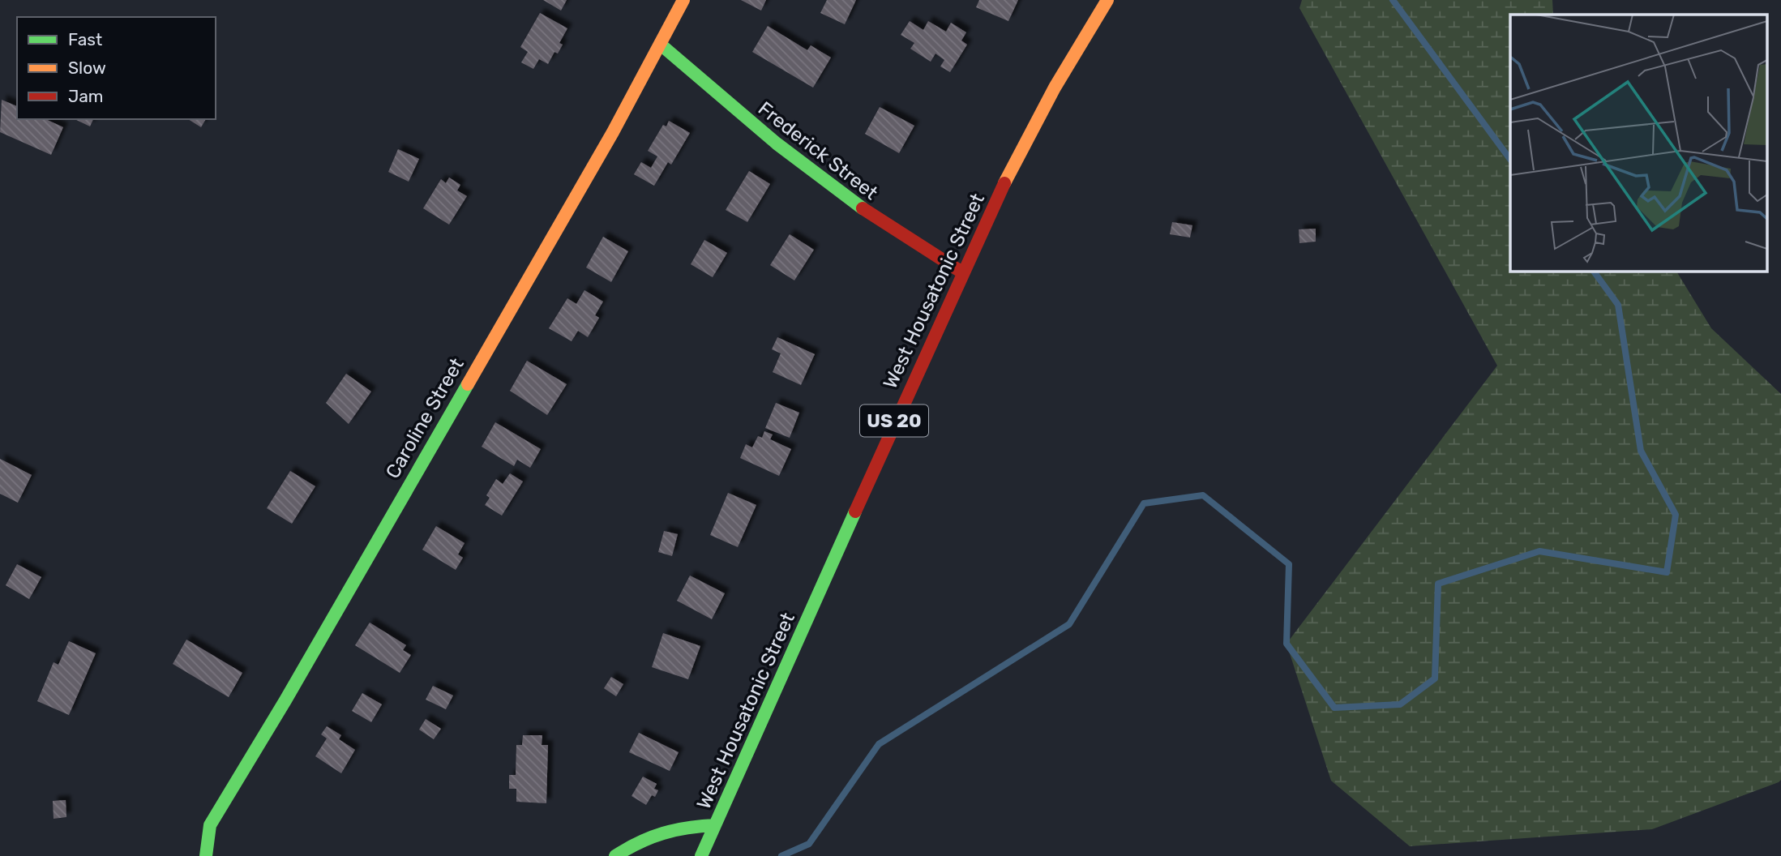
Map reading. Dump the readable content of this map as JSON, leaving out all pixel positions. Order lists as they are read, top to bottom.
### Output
{
  "streets": {
    "main road": [
      "Frederick Street",
      "West Housatonic Street",
      "Caroline Street",
      "US 20"
    ]
  },
  "crossings": [
    ["Frederick Street", "West Housatonic Street"],
    ["Frederick Street", "Caroline Street"]
  ],
  "legend": ["Fast", "Slow", "Jam"]
}
